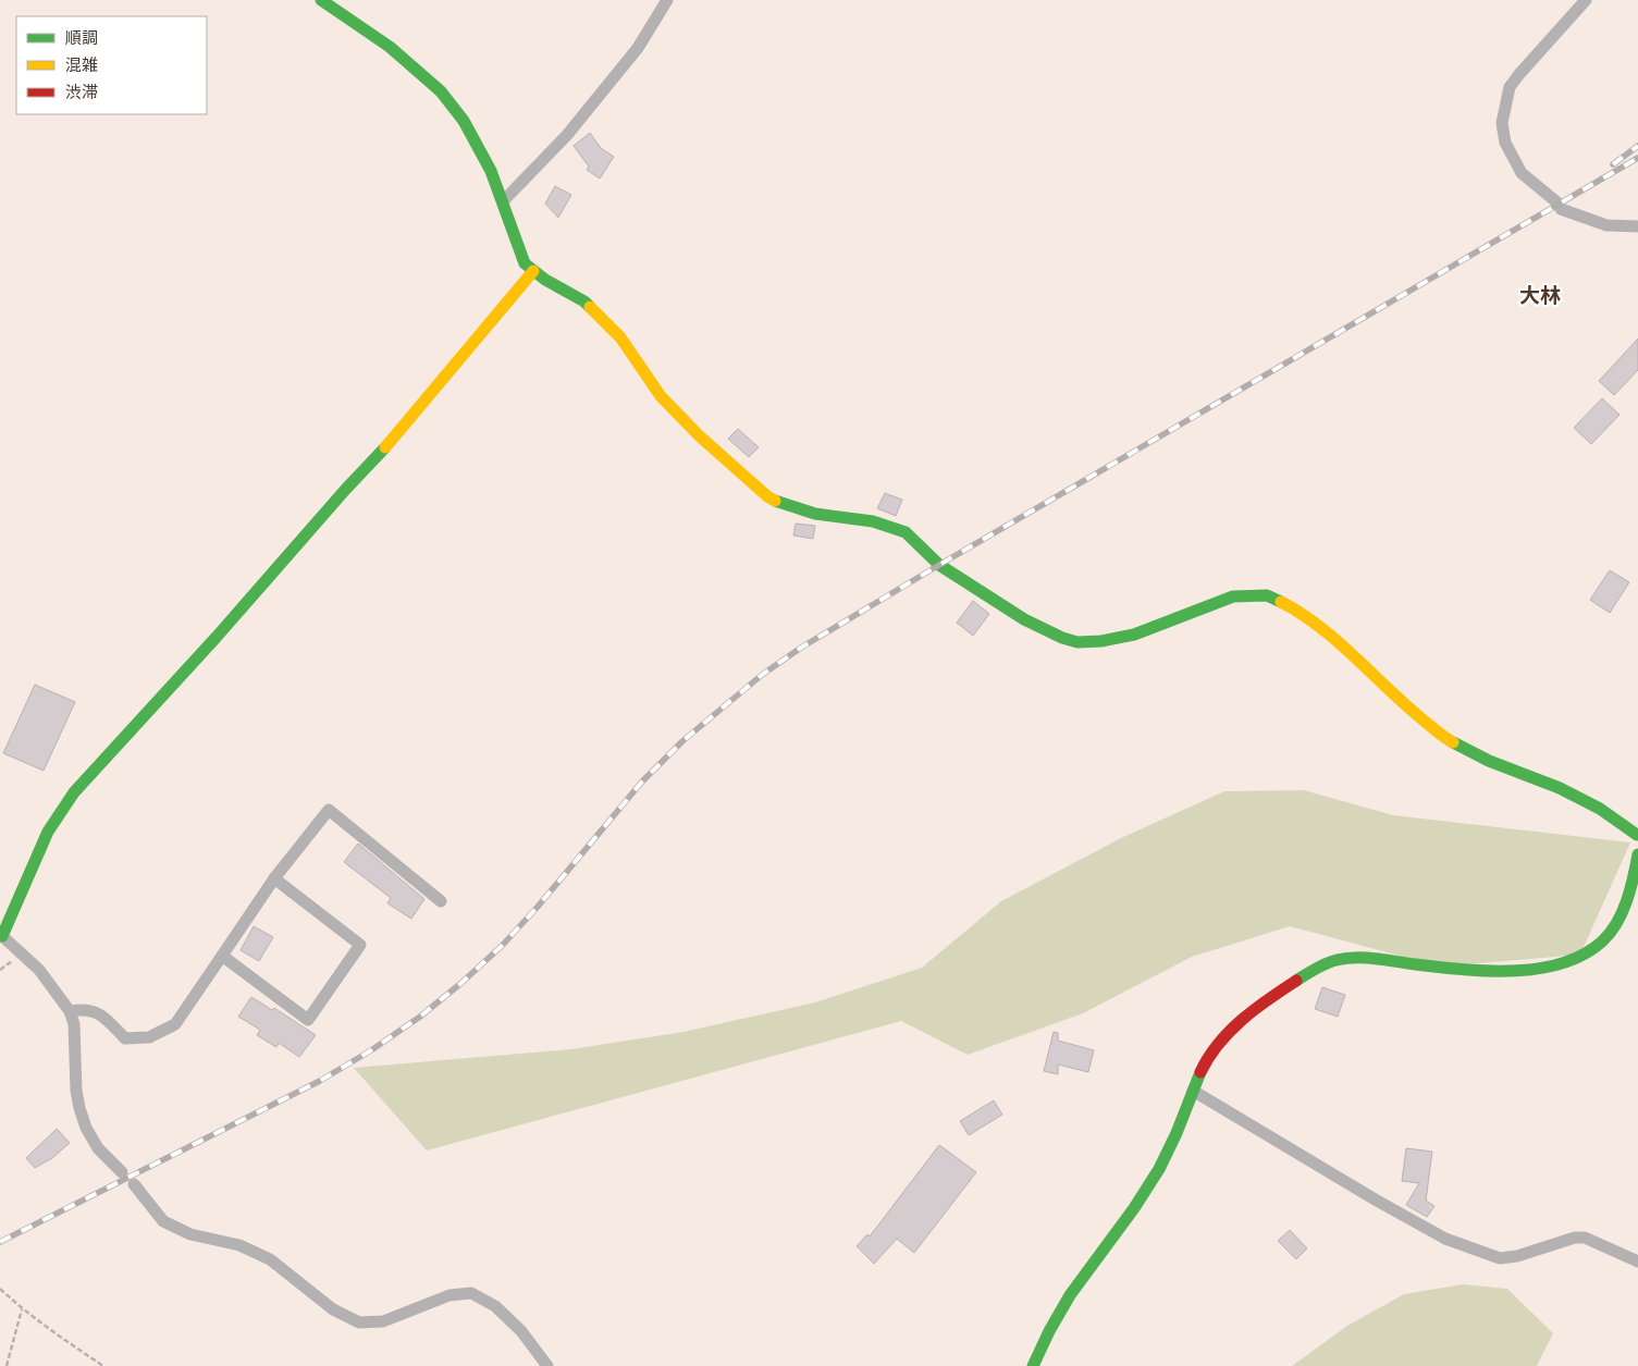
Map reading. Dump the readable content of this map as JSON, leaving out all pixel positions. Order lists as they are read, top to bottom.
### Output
{
  "districts": ["大林"],
  "legend": ["順調", "混雑", "渋滞"]
}
